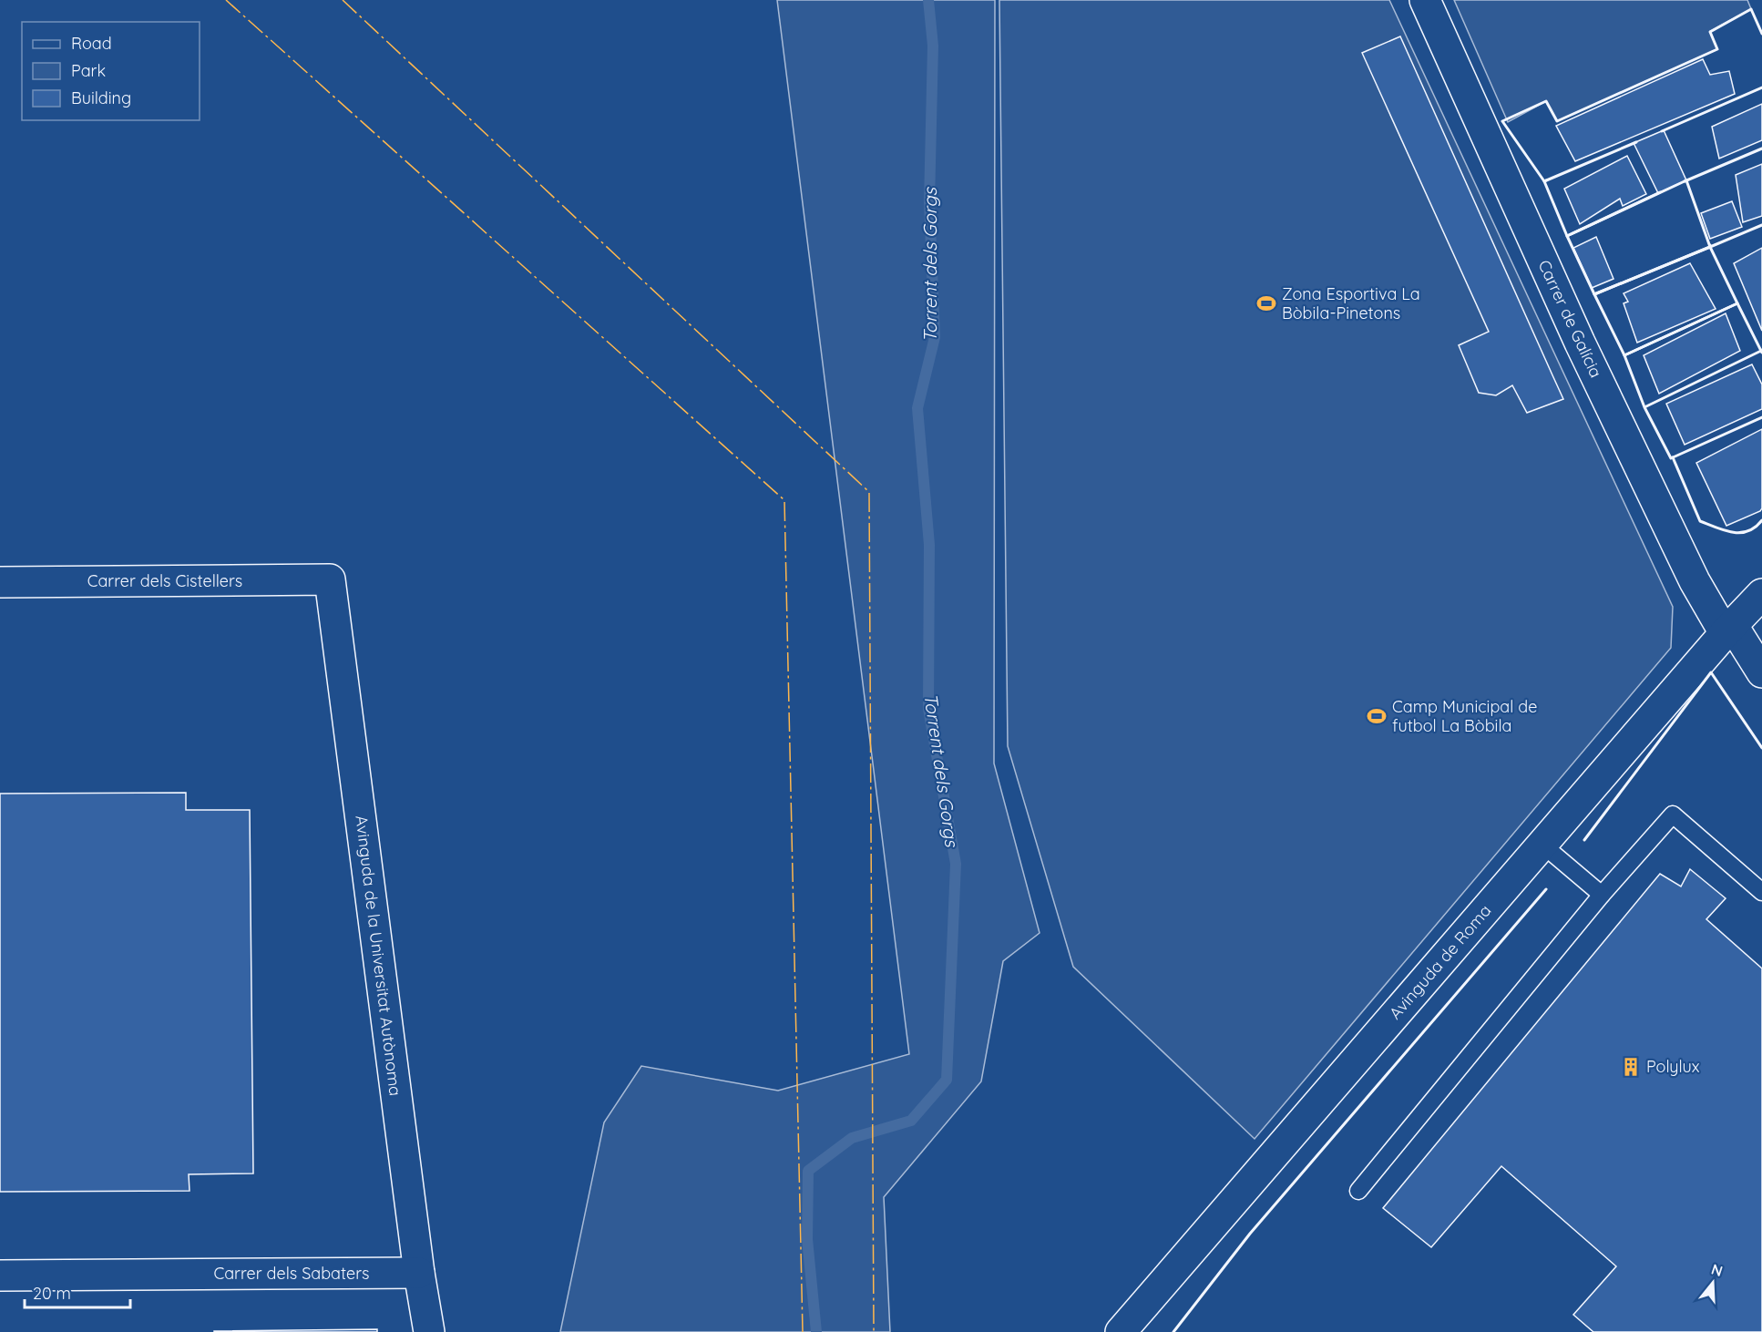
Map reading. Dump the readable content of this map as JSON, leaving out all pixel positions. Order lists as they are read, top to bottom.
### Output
{
  "streets": {
    "street": [
      "Carrer de Galícia",
      "Carrer dels Cistellers",
      "Avinguda de la Universitat Autònoma",
      "Avinguda de Roma",
      "Carrer dels Sabaters"
    ]
  },
  "crossings": [
    ["Carrer de Galícia", "Avinguda de Roma"],
    ["Carrer dels Cistellers", "Avinguda de la Universitat Autònoma"],
    ["Avinguda de la Universitat Autònoma", "Carrer dels Sabaters"]
  ],
  "water": ["Torrent dels Gorgs"],
  "places": {
    "sports": ["Zona Esportiva La Bòbila-Pinetons", "Camp Municipal de futbol La Bòbila"],
    "building": ["Polylux"]
  },
  "legend": ["Road", "Park", "Building"],
  "scale_bar": "20 m",
  "north": "top"
}
